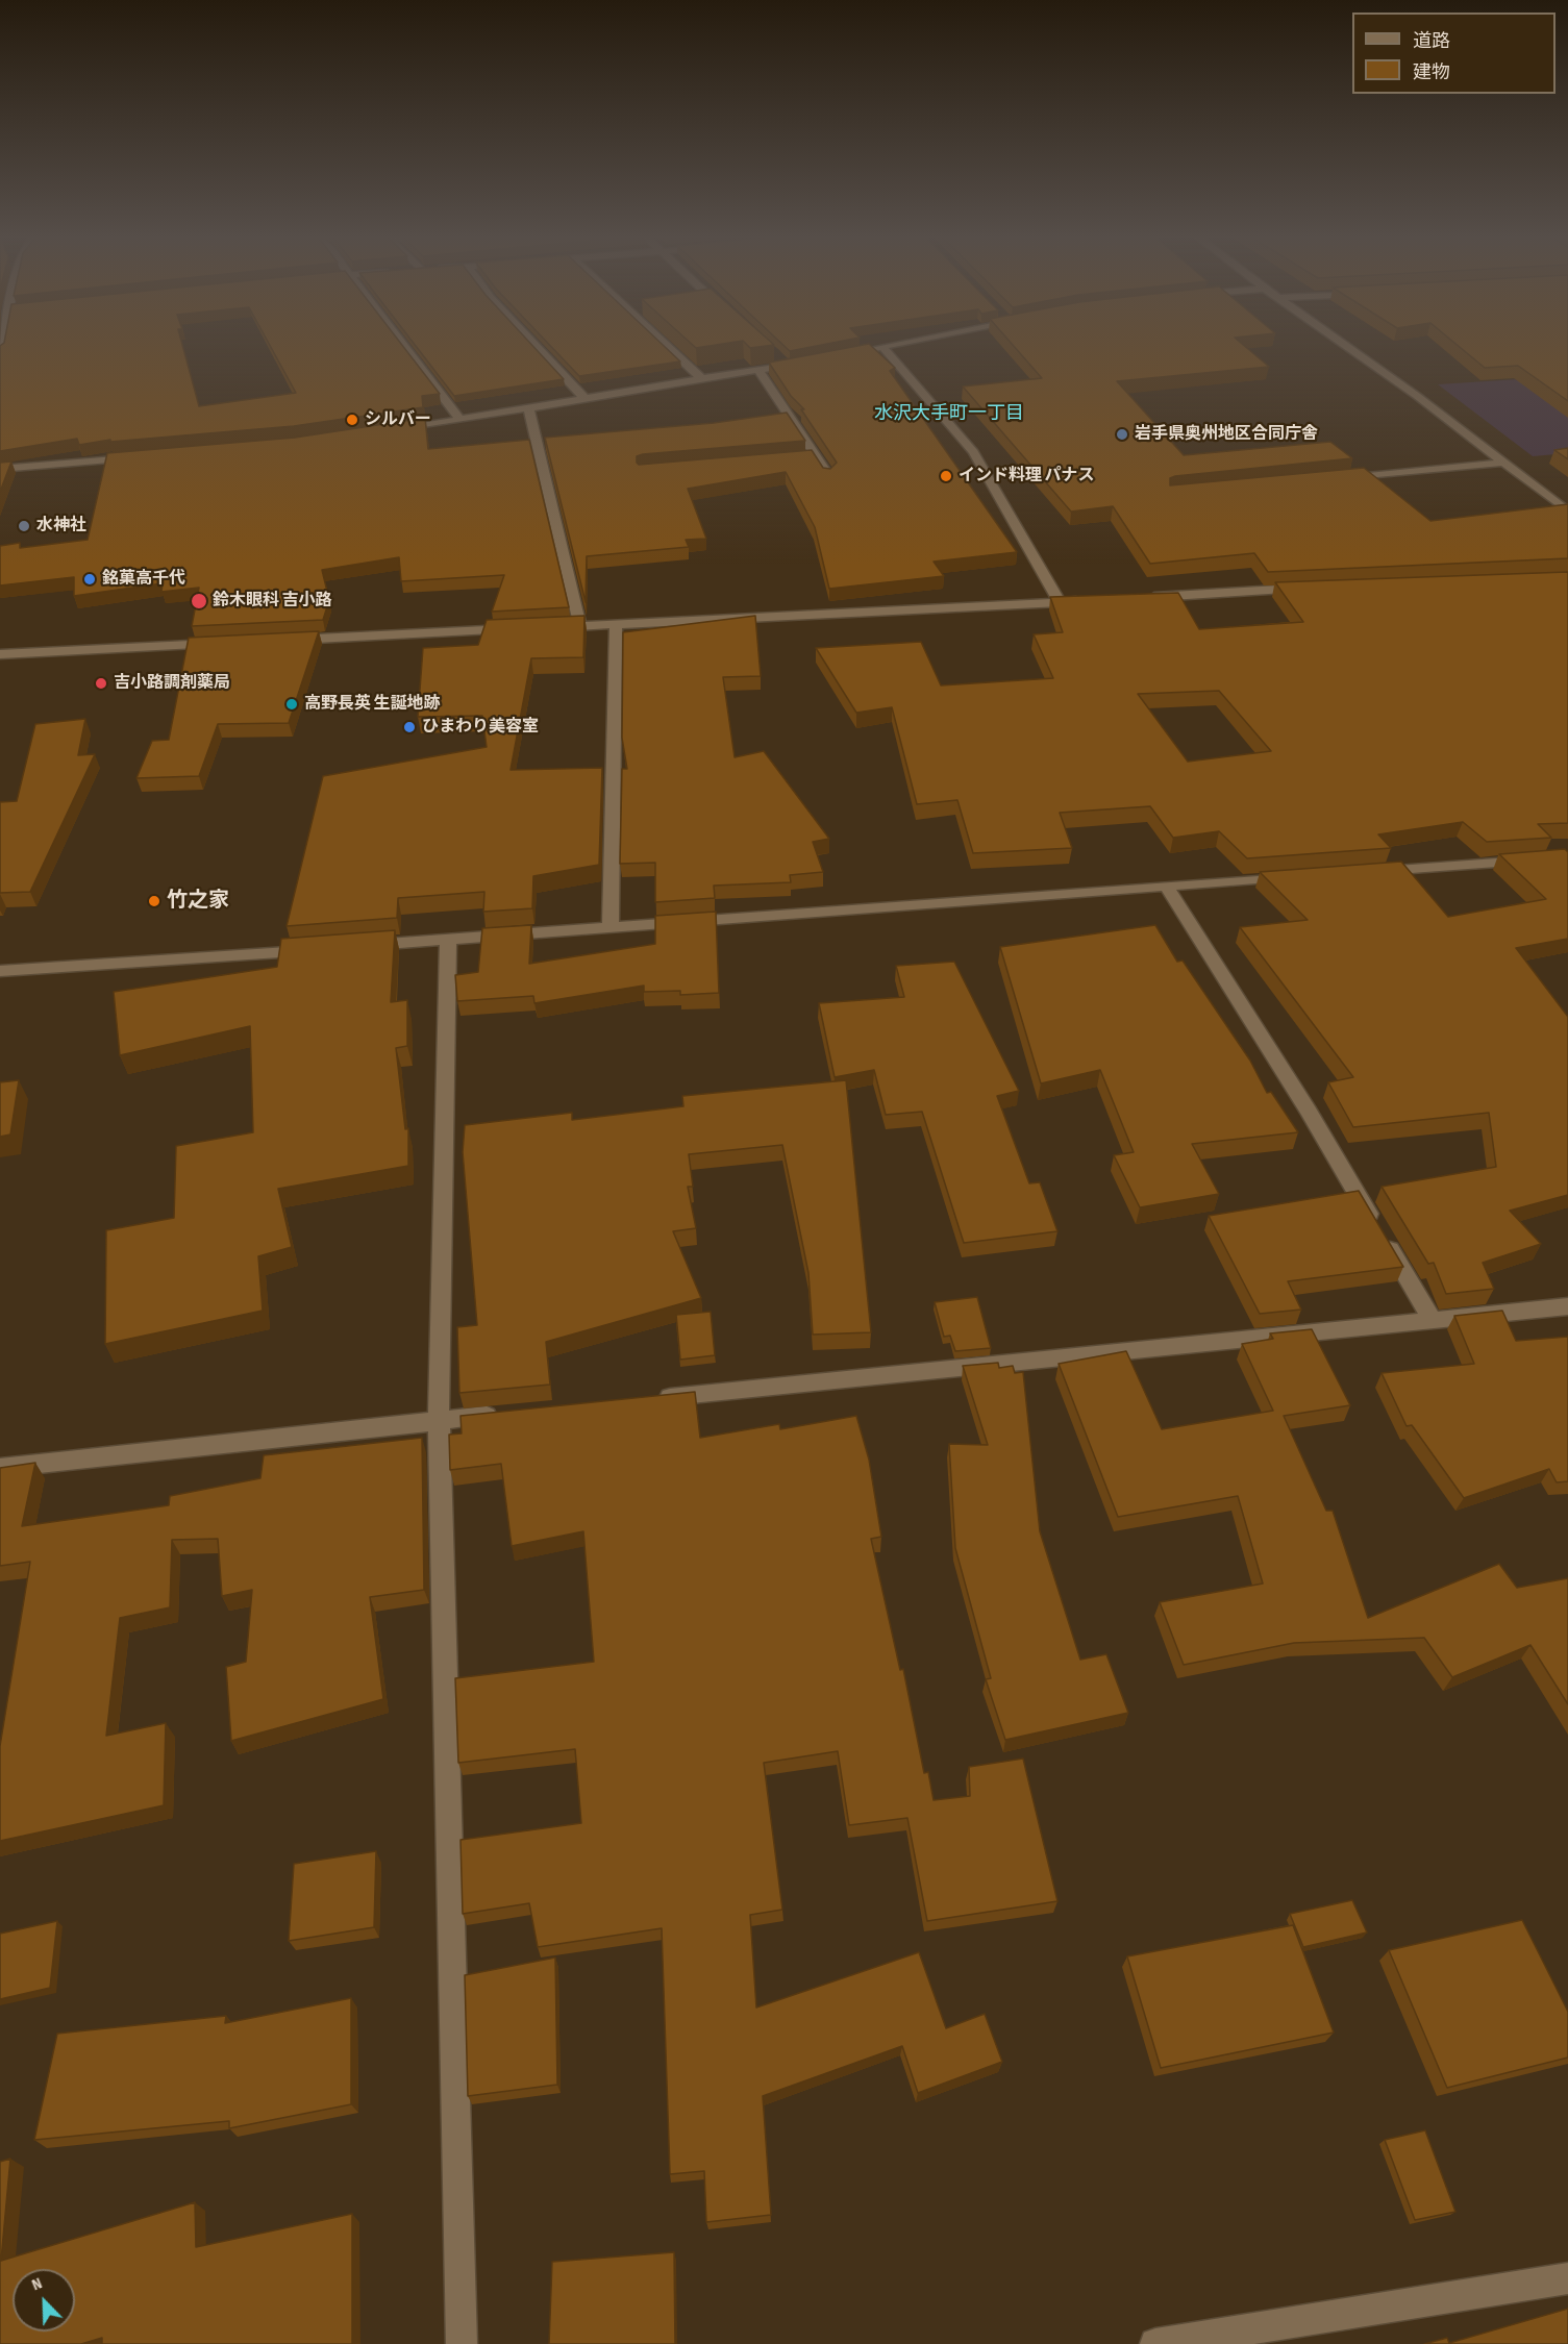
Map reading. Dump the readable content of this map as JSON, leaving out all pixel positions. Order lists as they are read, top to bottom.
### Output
{
  "districts": ["水沢大手町一丁目"],
  "places": [
    "シルバー",
    "岩手県奥州地区合同庁舎",
    "インド料理 パナス",
    "水神社",
    "銘菓高千代",
    "鈴木眼科 吉小路",
    "吉小路調剤薬局",
    "高野長英 生誕地跡",
    "ひまわり美容室",
    "竹之家"
  ],
  "legend": ["道路", "建物"],
  "north": "top left"
}
